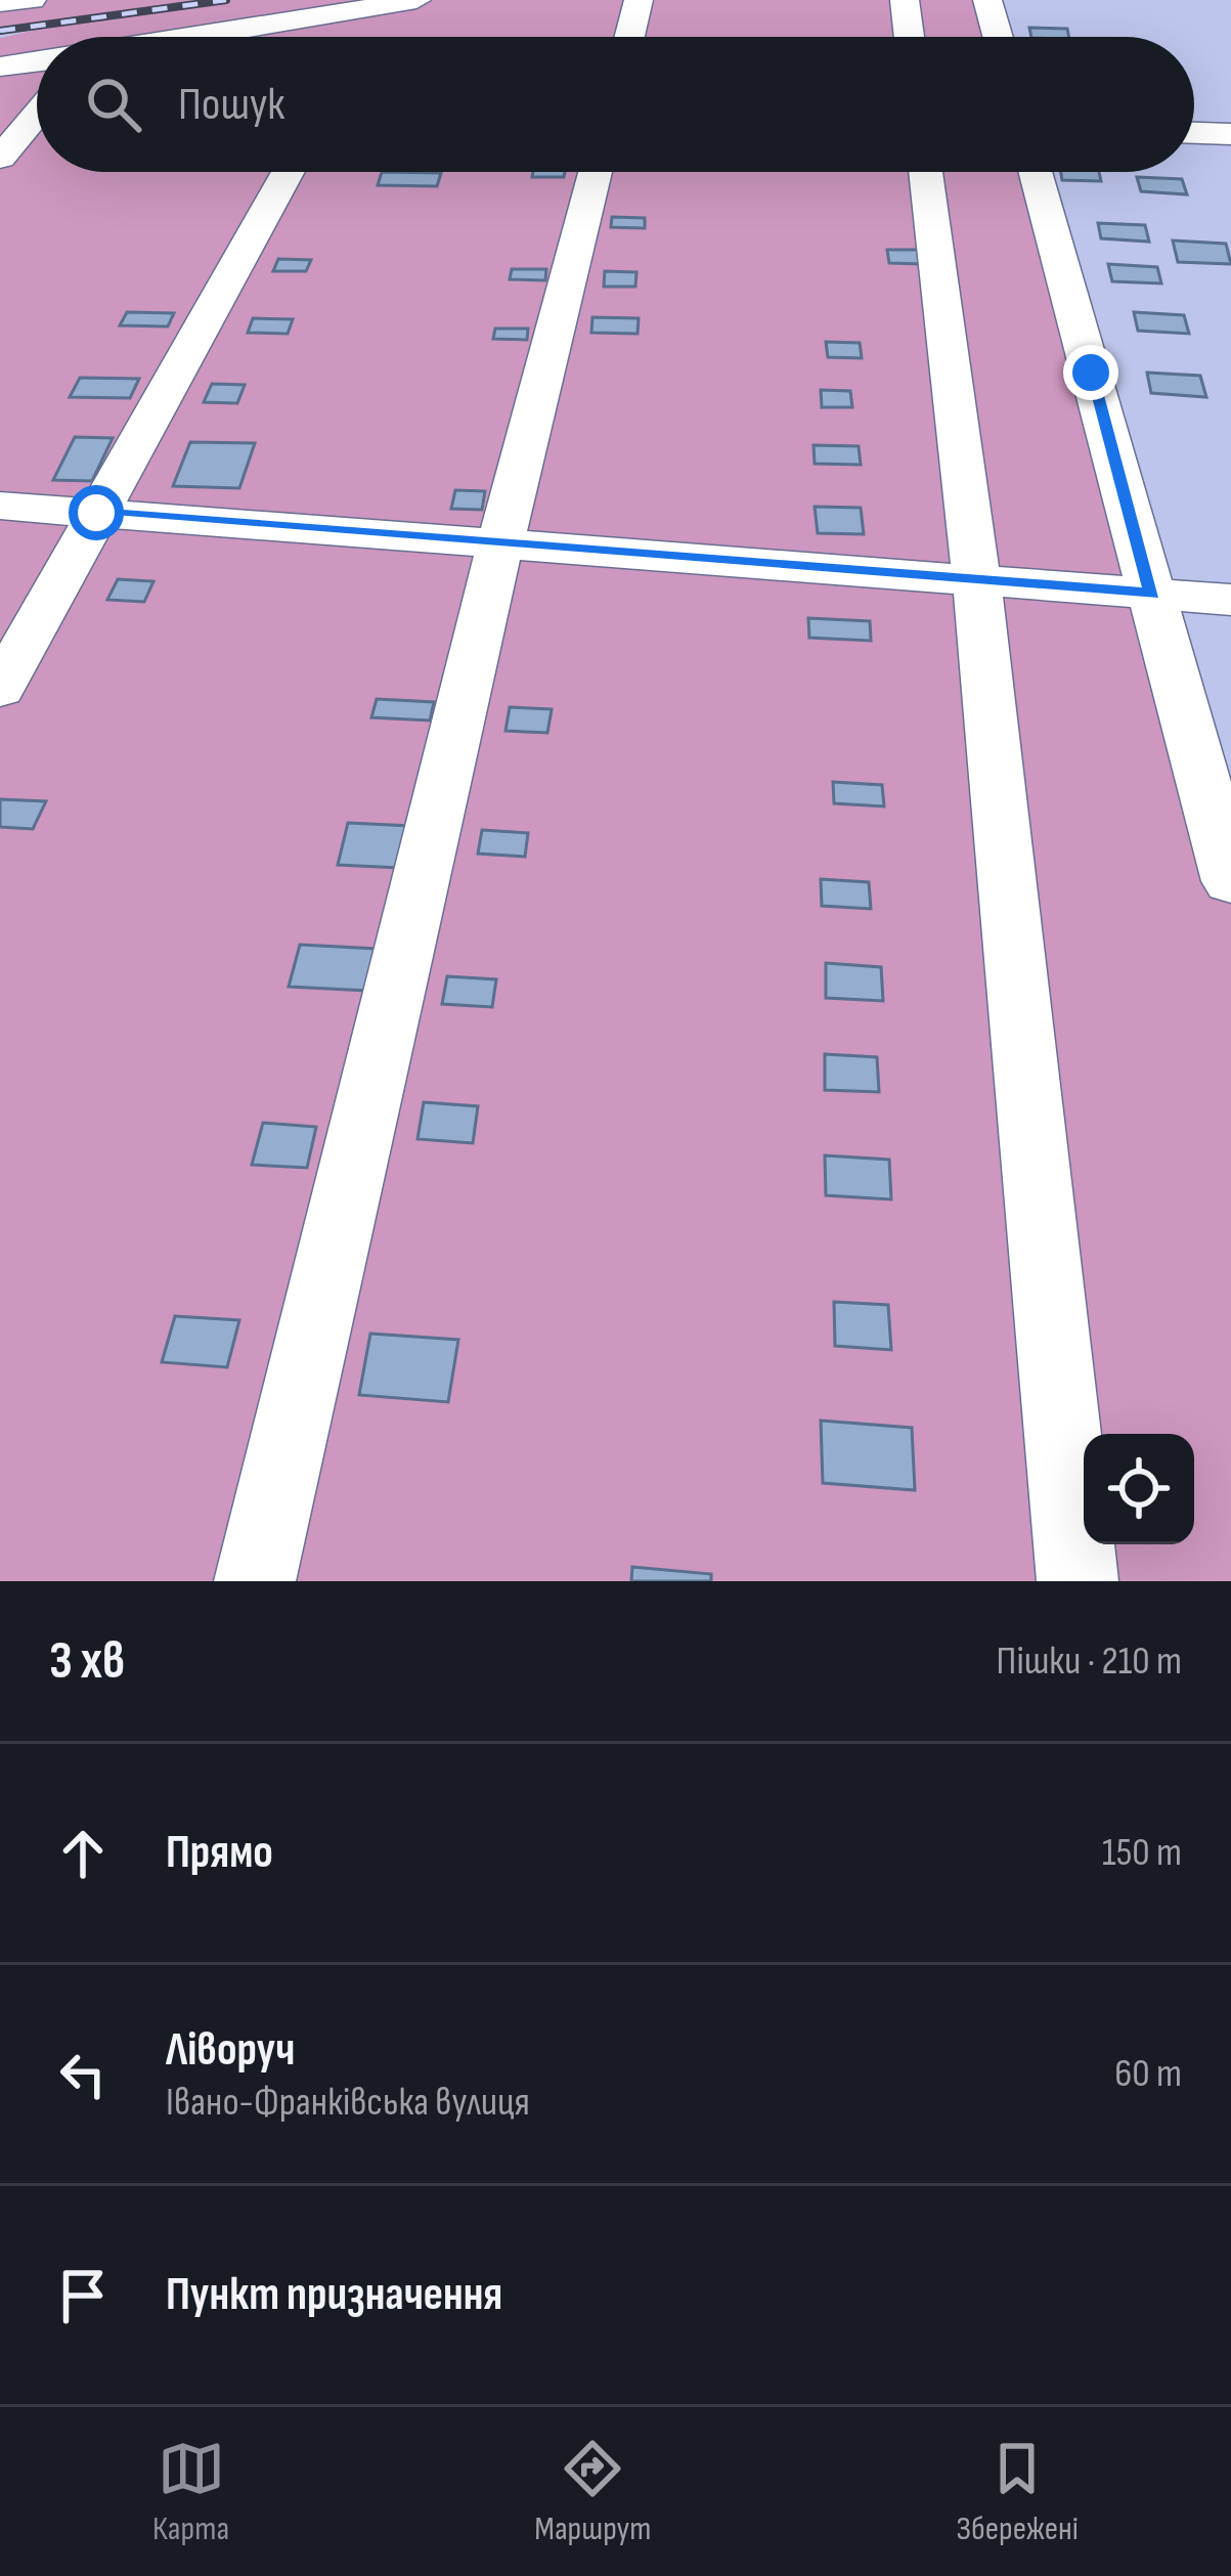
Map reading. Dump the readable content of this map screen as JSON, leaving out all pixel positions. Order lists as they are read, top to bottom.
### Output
{
  "page": {
    "search": "Пошук",
    "heading": ["3 хв", "Пішки · 210 m"],
    "list": [
      ["Прямо", "150 m"],
      ["Ліворуч", "Івано-Франківська вулиця", "60 m"],
      "Пункт призначення"
    ],
    "nav": ["Карта", "Маршрут", "Збережені"]
  }
}
